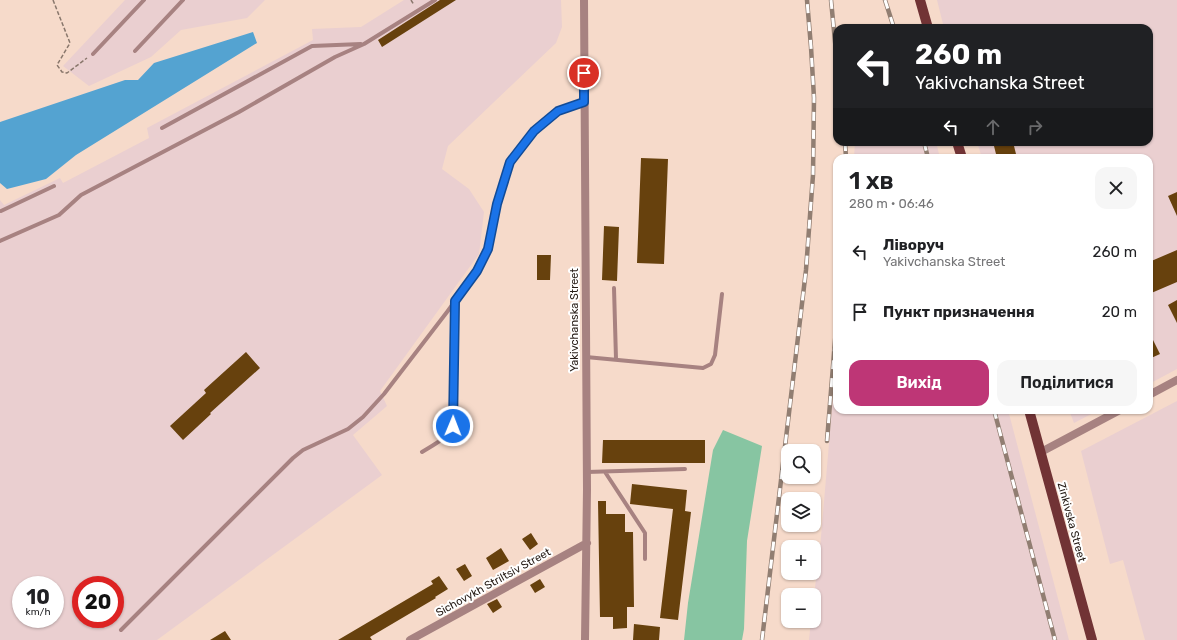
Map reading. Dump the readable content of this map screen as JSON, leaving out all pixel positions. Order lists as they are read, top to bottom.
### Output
{
  "streets": {
    "main road": ["Zinkivska Street"],
    "street": ["Yakivchanska Street", "Sichovykh Striltsiv Street"]
  },
  "crossings": [
    ["Yakivchanska Street", "Sichovykh Striltsiv Street"]
  ],
  "page": {
    "turn": ["260 m", "Yakivchanska Street"],
    "heading": ["1 хв", "280 m · 06:46"],
    "list": [
      {
        "name": "Ліворуч",
        "note": "Yakivchanska Street",
        "value": "260 m"
      },
      {
        "name": "Пункт призначення",
        "value": "20 m"
      }
    ],
    "buttons": ["Вихід", "Поділитися"],
    "map_buttons": ["+", "−"],
    "speed": "10 km/h",
    "limit": "20"
  }
}
